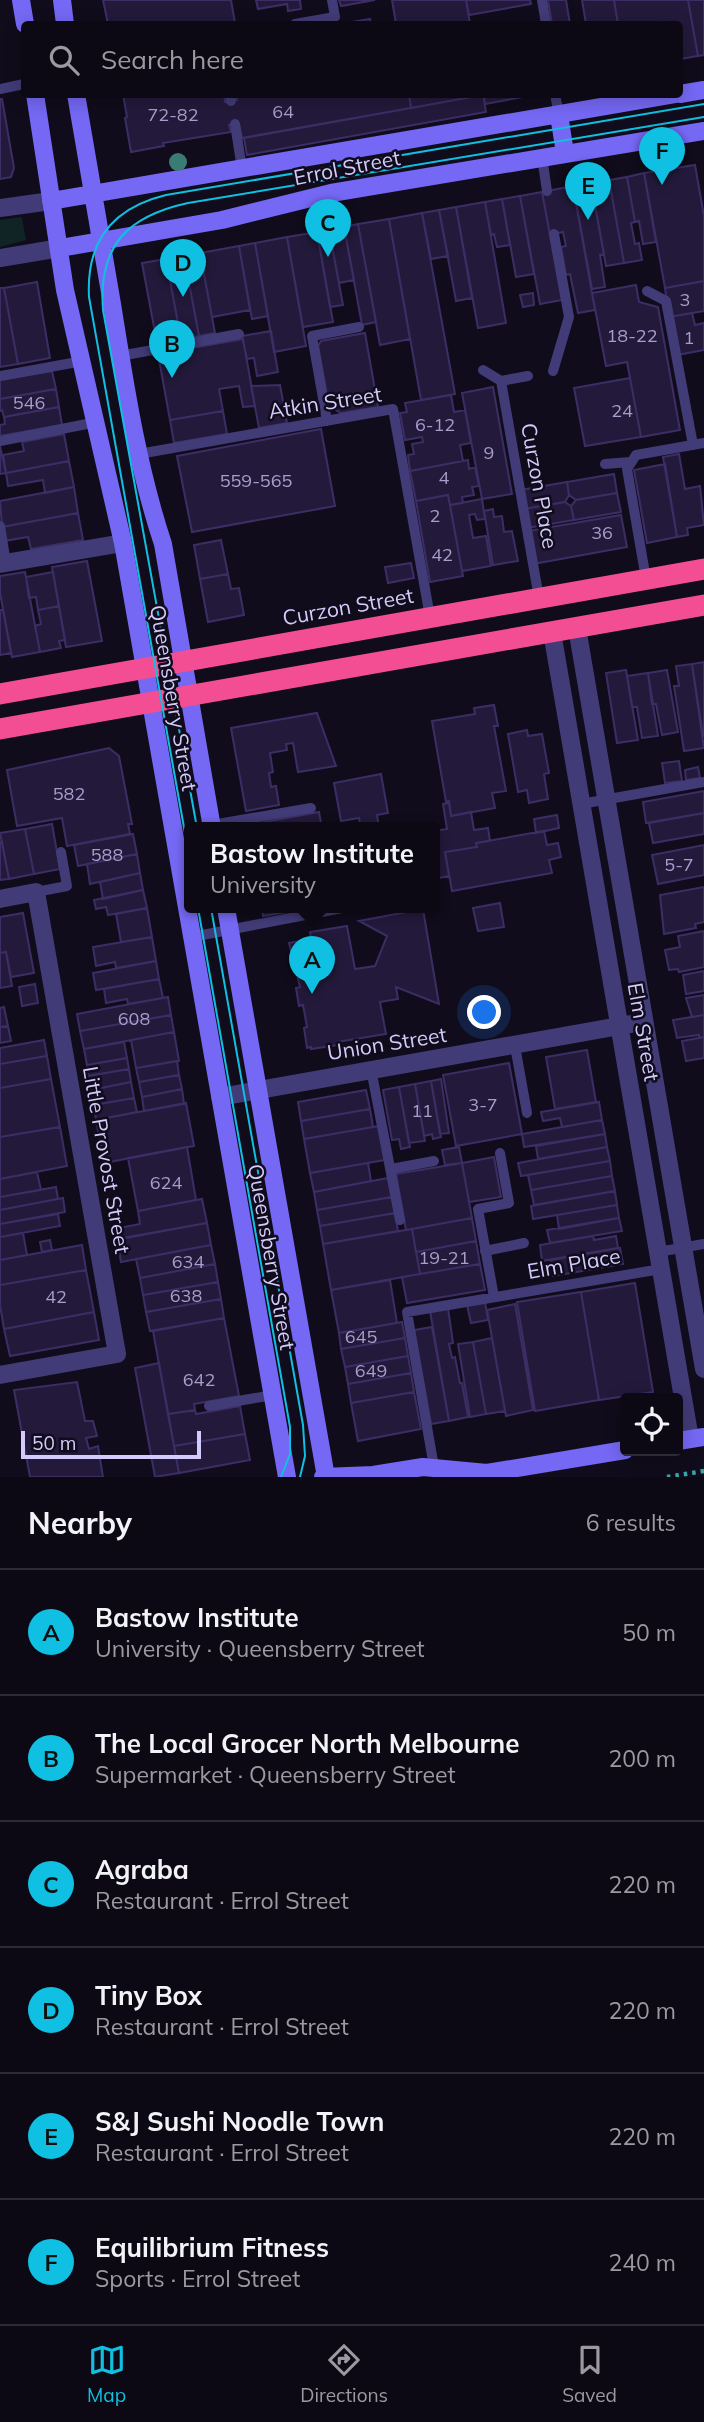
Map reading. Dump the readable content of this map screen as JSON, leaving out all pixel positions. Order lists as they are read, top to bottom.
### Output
{
  "streets": {
    "highway": ["Curzon Street"],
    "street": [
      "Errol Street",
      "Queensberry Street",
      "Elm Street",
      "Union Street",
      "Little Provost Street"
    ],
    "lane": ["Atkin Street", "Curzon Place", "Elm Place"]
  },
  "crossings": [
    ["Errol Street", "Queensberry Street"],
    ["Atkin Street", "Curzon Street"],
    ["Atkin Street", "Queensberry Street"],
    ["Curzon Place", "Curzon Street"],
    ["Curzon Street", "Queensberry Street"],
    ["Queensberry Street", "Union Street"],
    ["Elm Street", "Union Street"],
    ["Elm Street", "Elm Place"]
  ],
  "house_numbers": [
    "64",
    "72-82",
    "3",
    "18-22",
    "1",
    "546",
    "24",
    "6-12",
    "9",
    "4",
    "559-565",
    "2",
    "36",
    "42",
    "582",
    "588",
    "5-7",
    "608",
    "3-7",
    "11",
    "624",
    "19-21",
    "634",
    "638",
    "42",
    "645",
    "649",
    "642"
  ],
  "scale_bar": "50 m",
  "page": {
    "search": "Search here",
    "pins": [
      "F",
      "E",
      "C",
      "D",
      "B",
      "A"
    ],
    "popup": ["Bastow Institute", "University"],
    "scale": "50 m",
    "heading": ["Nearby", "6 results"],
    "list": [
      {
        "mark": "A",
        "name": "Bastow Institute",
        "note": "University · Queensberry Street",
        "value": "50 m"
      },
      {
        "mark": "B",
        "name": "The Local Grocer North Melbourne",
        "note": "Supermarket · Queensberry Street",
        "value": "200 m"
      },
      {
        "mark": "C",
        "name": "Agraba",
        "note": "Restaurant · Errol Street",
        "value": "220 m"
      },
      {
        "mark": "D",
        "name": "Tiny Box",
        "note": "Restaurant · Errol Street",
        "value": "220 m"
      },
      {
        "mark": "E",
        "name": "S&J Sushi Noodle Town",
        "note": "Restaurant · Errol Street",
        "value": "220 m"
      },
      {
        "mark": "F",
        "name": "Equilibrium Fitness",
        "note": "Sports · Errol Street",
        "value": "240 m"
      }
    ],
    "nav": ["Map", "Directions", "Saved"]
  }
}
